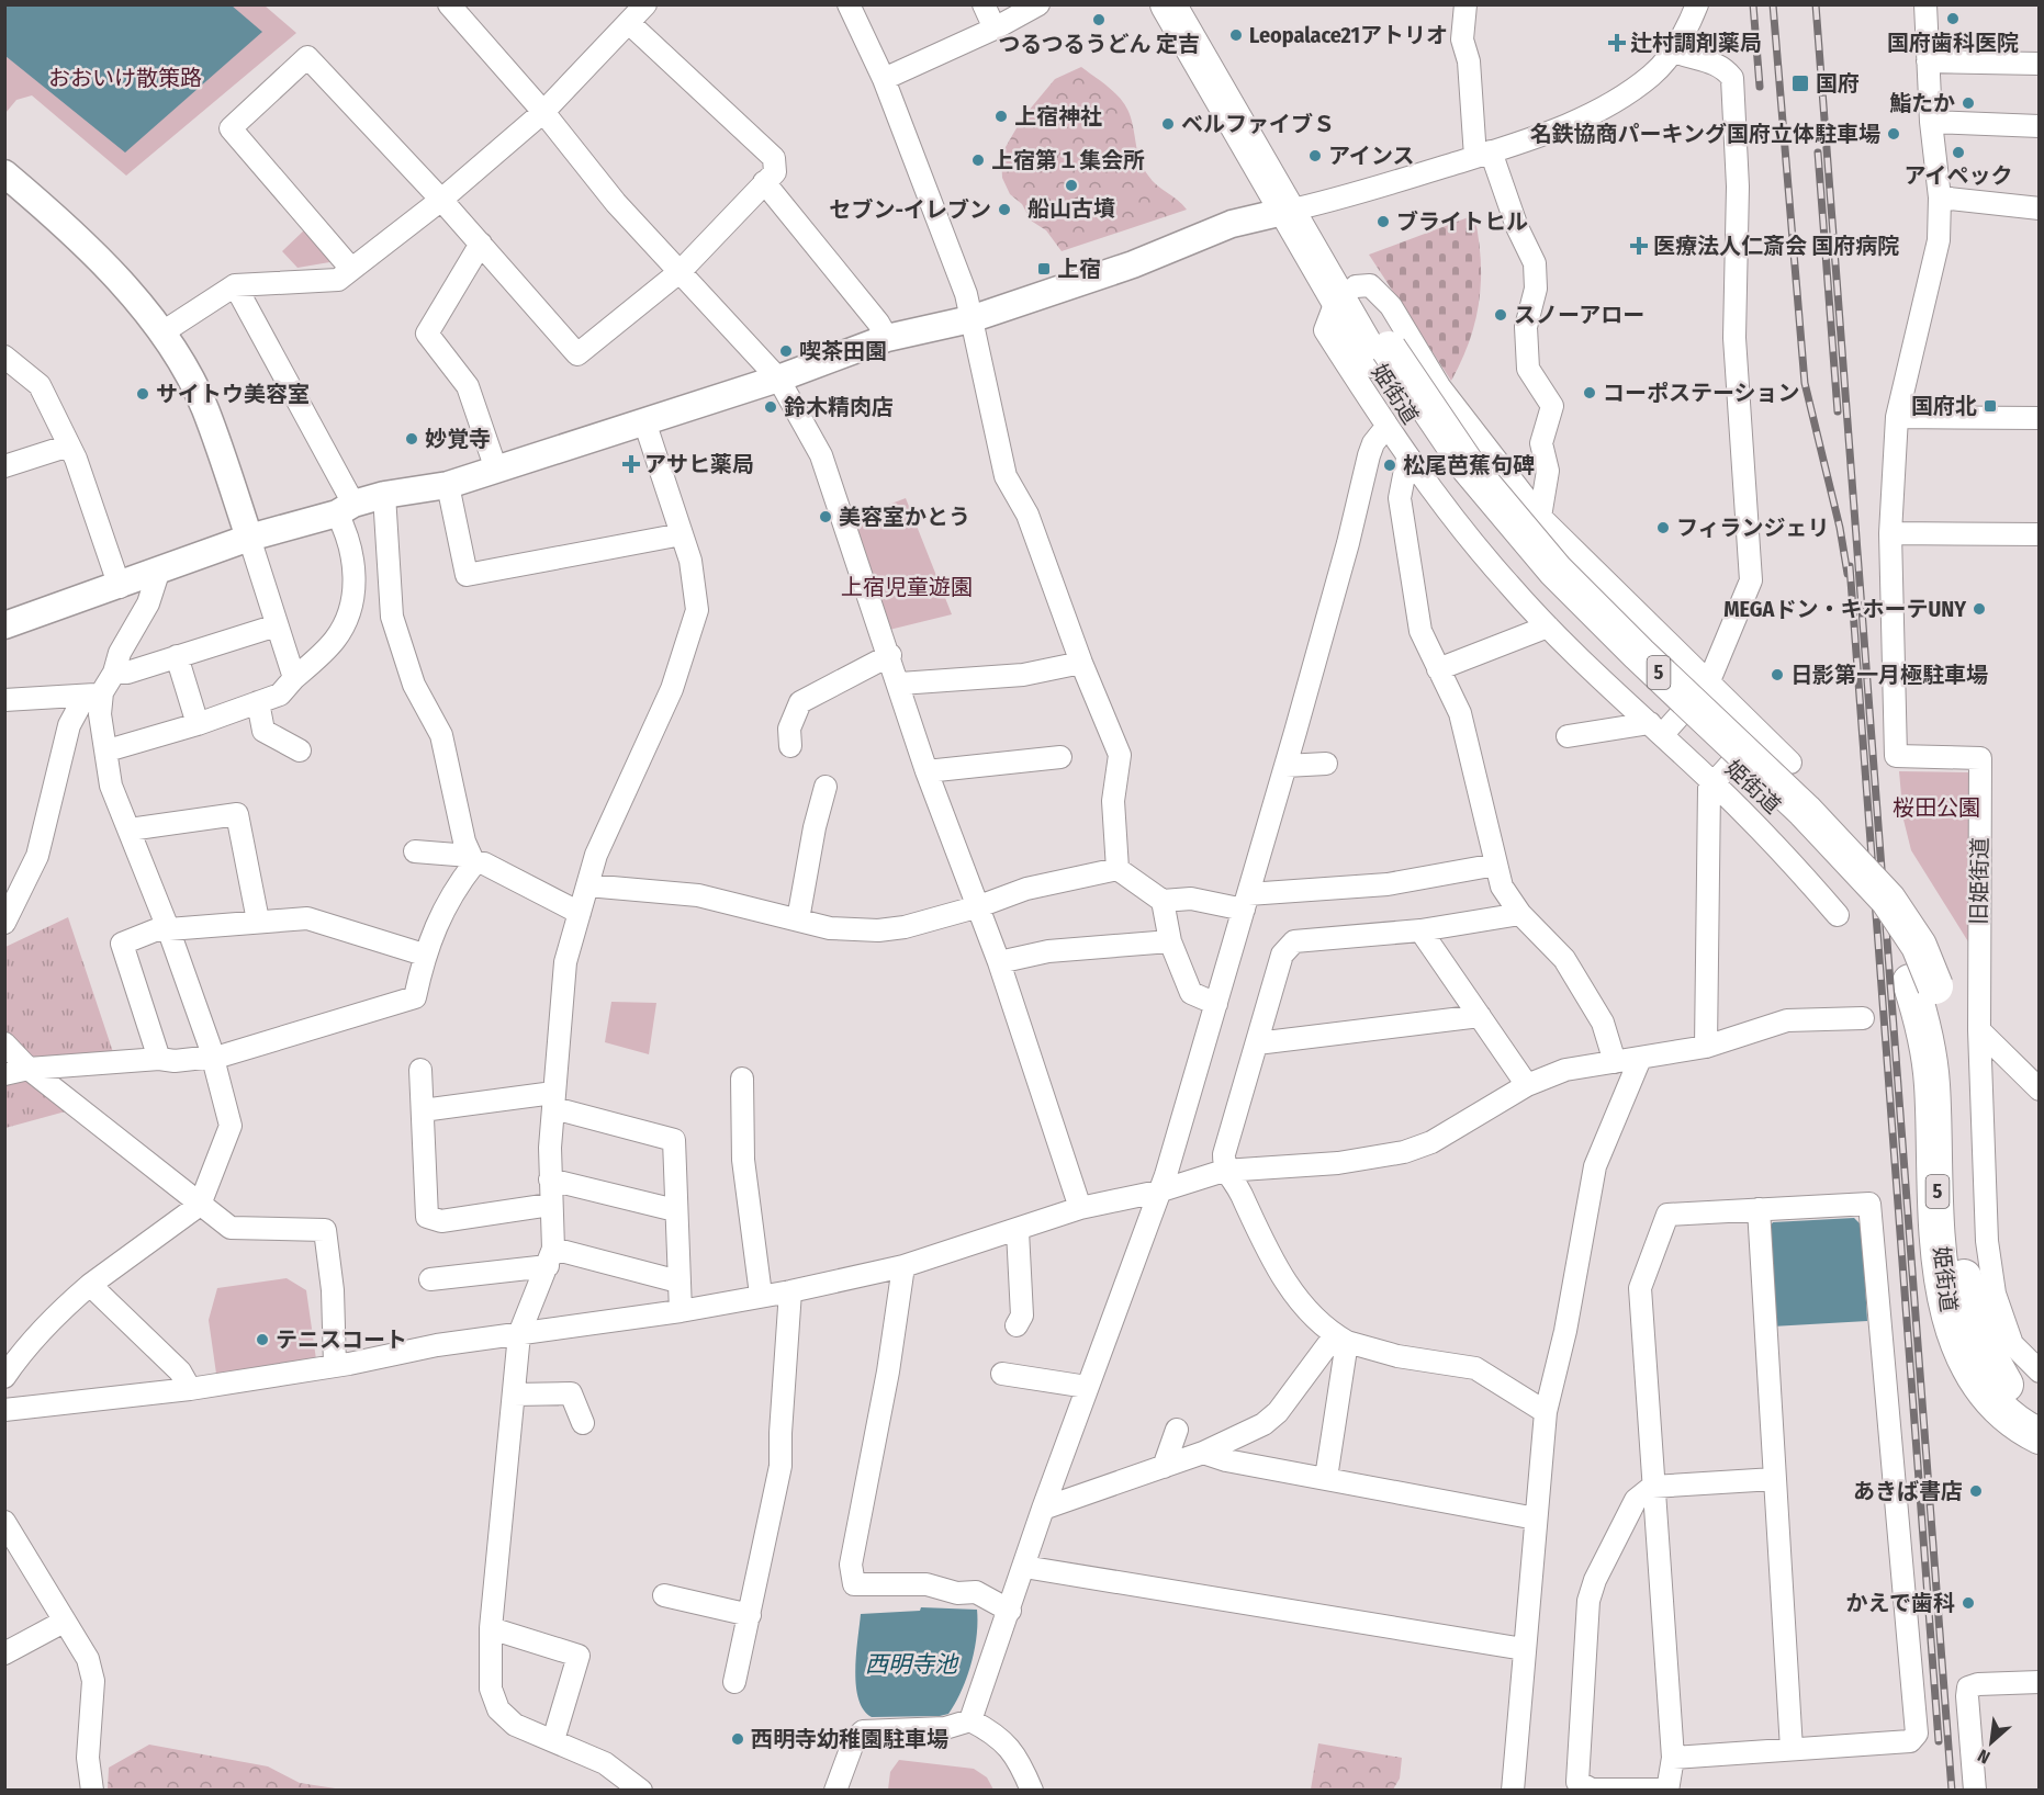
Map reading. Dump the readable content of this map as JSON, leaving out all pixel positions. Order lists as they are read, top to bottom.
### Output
{
  "streets": {
    "main road": ["姫街道", "5"],
    "street": ["旧姫街道"]
  },
  "water": ["西明寺池"],
  "parks": ["おおいけ散策路", "上宿児童遊園", "桜田公園"],
  "places": {
    "other": [
      "国府歯科医院",
      "つるつるうどん 定吉",
      "Leopalace21アトリオ",
      "鮨たか",
      "上宿神社",
      "ベルファイブＳ",
      "名鉄協商パーキング国府立体駐車場",
      "アイペック",
      "アインス",
      "上宿第１集会所",
      "船山古墳",
      "セブン-イレブン",
      "ブライトヒル",
      "スノーアロー",
      "喫茶田園",
      "コーポステーション",
      "サイトウ美容室",
      "鈴木精肉店",
      "妙覚寺",
      "松尾芭蕉句碑",
      "美容室かとう",
      "フィランジェリ",
      "MEGAドン・キホーテUNY",
      "日影第一月極駐車場",
      "テニスコート",
      "あきば書店",
      "かえで歯科",
      "西明寺幼稚園駐車場"
    ],
    "health": ["辻村調剤薬局", "医療法人仁斎会 国府病院", "アサヒ薬局"],
    "transit": ["国府", "上宿", "国府北"]
  },
  "north": "bottom left"
}
